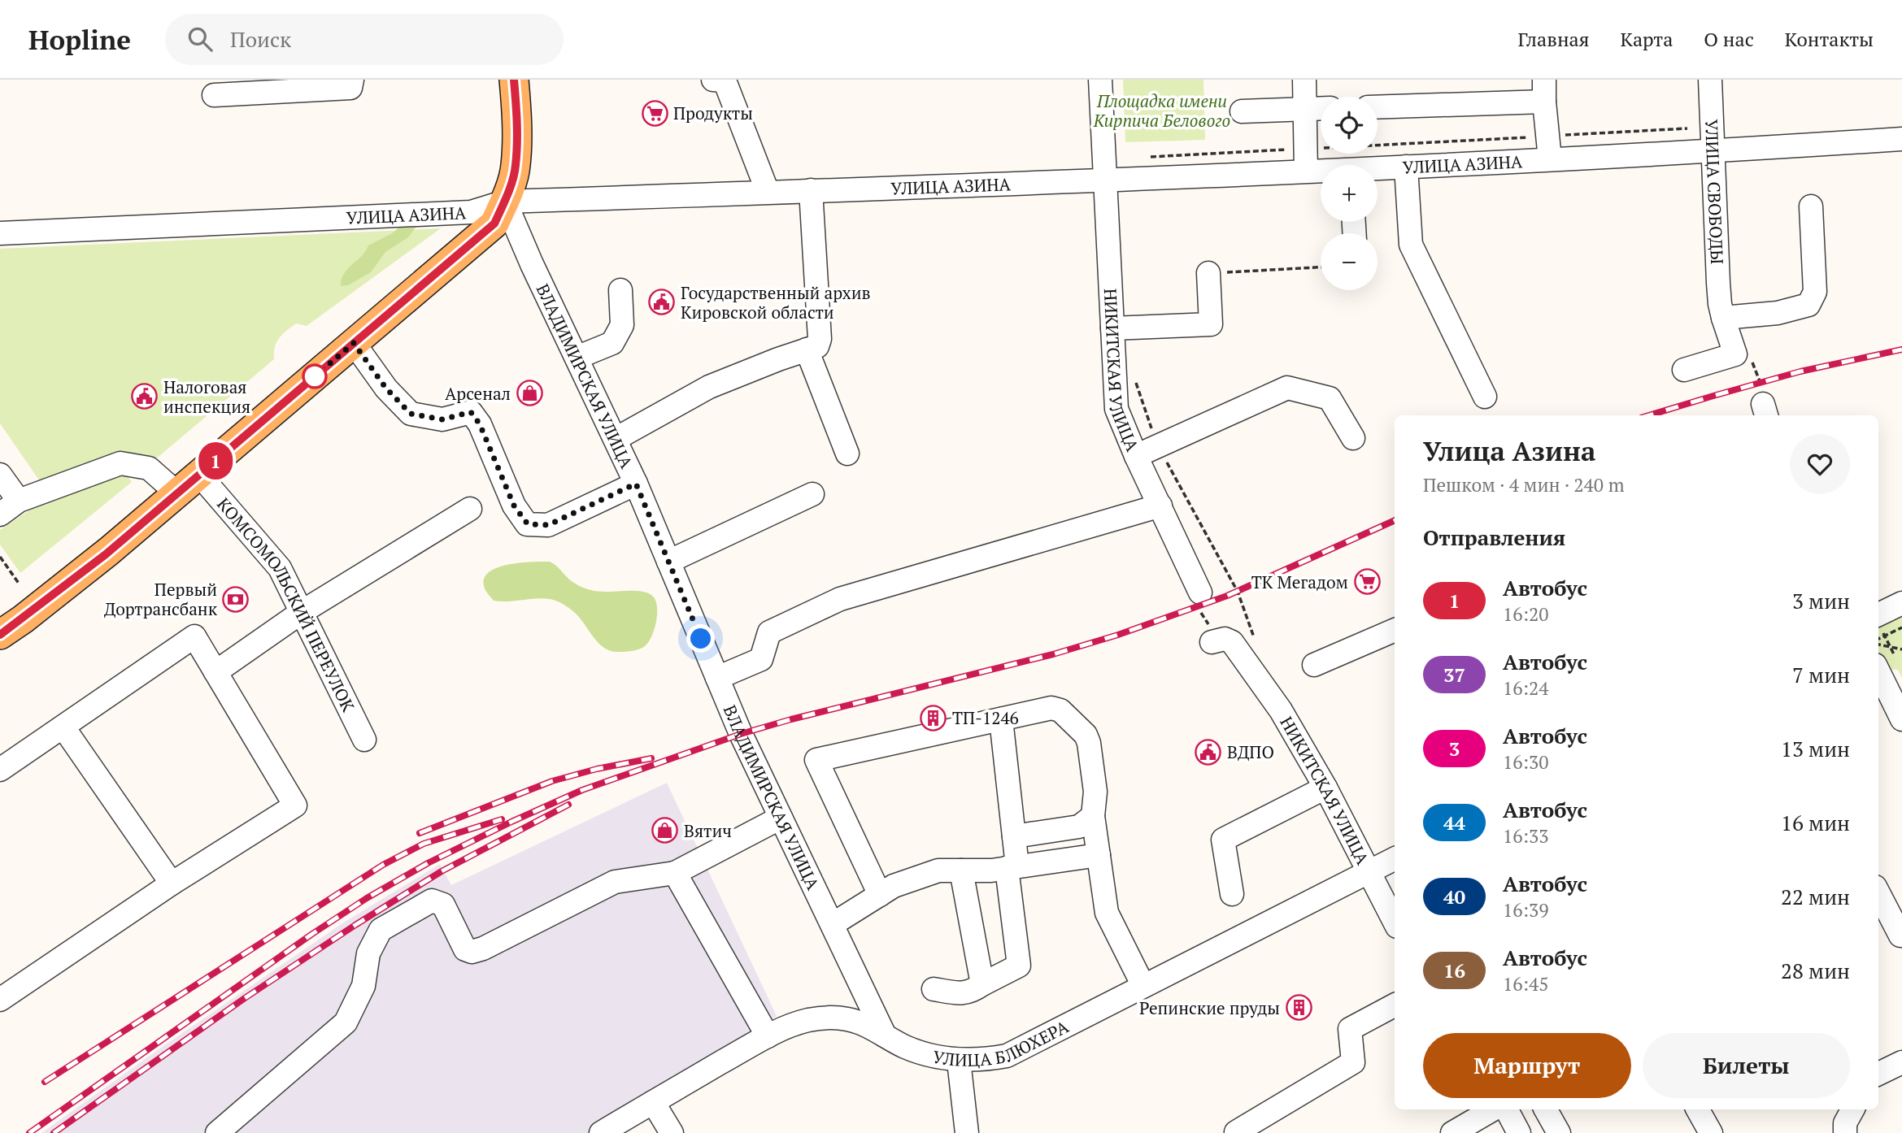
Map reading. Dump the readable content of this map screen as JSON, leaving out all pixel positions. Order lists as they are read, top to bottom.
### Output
{
  "streets": {
    "street": [
      "УЛИЦА АЗИНА",
      "УЛИЦА СВОБОДЫ",
      "НИКИТСКАЯ УЛИЦА",
      "ВЛАДИМИРСКАЯ УЛИЦА",
      "КОМСОМОЛЬСКИЙ ПЕРЕУЛОК",
      "УЛИЦА БЛЮХЕРА"
    ]
  },
  "crossings": [
    ["УЛИЦА АЗИНА", "УЛИЦА СВОБОДЫ"],
    ["УЛИЦА АЗИНА", "НИКИТСКАЯ УЛИЦА"],
    ["УЛИЦА АЗИНА", "ВЛАДИМИРСКАЯ УЛИЦА"],
    ["НИКИТСКАЯ УЛИЦА", "УЛИЦА БЛЮХЕРА"],
    ["ВЛАДИМИРСКАЯ УЛИЦА", "УЛИЦА БЛЮХЕРА"]
  ],
  "parks": ["Площадка имени Кирпича Белового"],
  "places": {
    "supermarket": ["Продукты", "ТК Мегадом"],
    "public building": ["Государственный архив Кировской области", "Налоговая инспекция", "ВДПО"],
    "shop": ["Арсенал", "Вятич"],
    "bank": ["Первый Дортрансбанк"],
    "building": ["ТП-1246", "Репинские пруды"]
  },
  "lines": ["bus line 1"],
  "page": {
    "header": "Hopline",
    "search": "Поиск",
    "nav": [
      "Главная",
      "Карта",
      "О нас",
      "Контакты"
    ],
    "on_map": "1",
    "map_buttons": ["+", "−"],
    "heading": [
      ["Улица Азина", "Пешком · 4 мин · 240 m"],
      "Отправления"
    ],
    "list": [
      {
        "mark": "1",
        "name": "Автобус",
        "note": "16:20",
        "value": "3 мин"
      },
      {
        "mark": "37",
        "name": "Автобус",
        "note": "16:24",
        "value": "7 мин"
      },
      {
        "mark": "3",
        "name": "Автобус",
        "note": "16:30",
        "value": "13 мин"
      },
      {
        "mark": "44",
        "name": "Автобус",
        "note": "16:33",
        "value": "16 мин"
      },
      {
        "mark": "40",
        "name": "Автобус",
        "note": "16:39",
        "value": "22 мин"
      },
      {
        "mark": "16",
        "name": "Автобус",
        "note": "16:45",
        "value": "28 мин"
      }
    ],
    "buttons": ["Маршрут", "Билеты"]
  }
}
